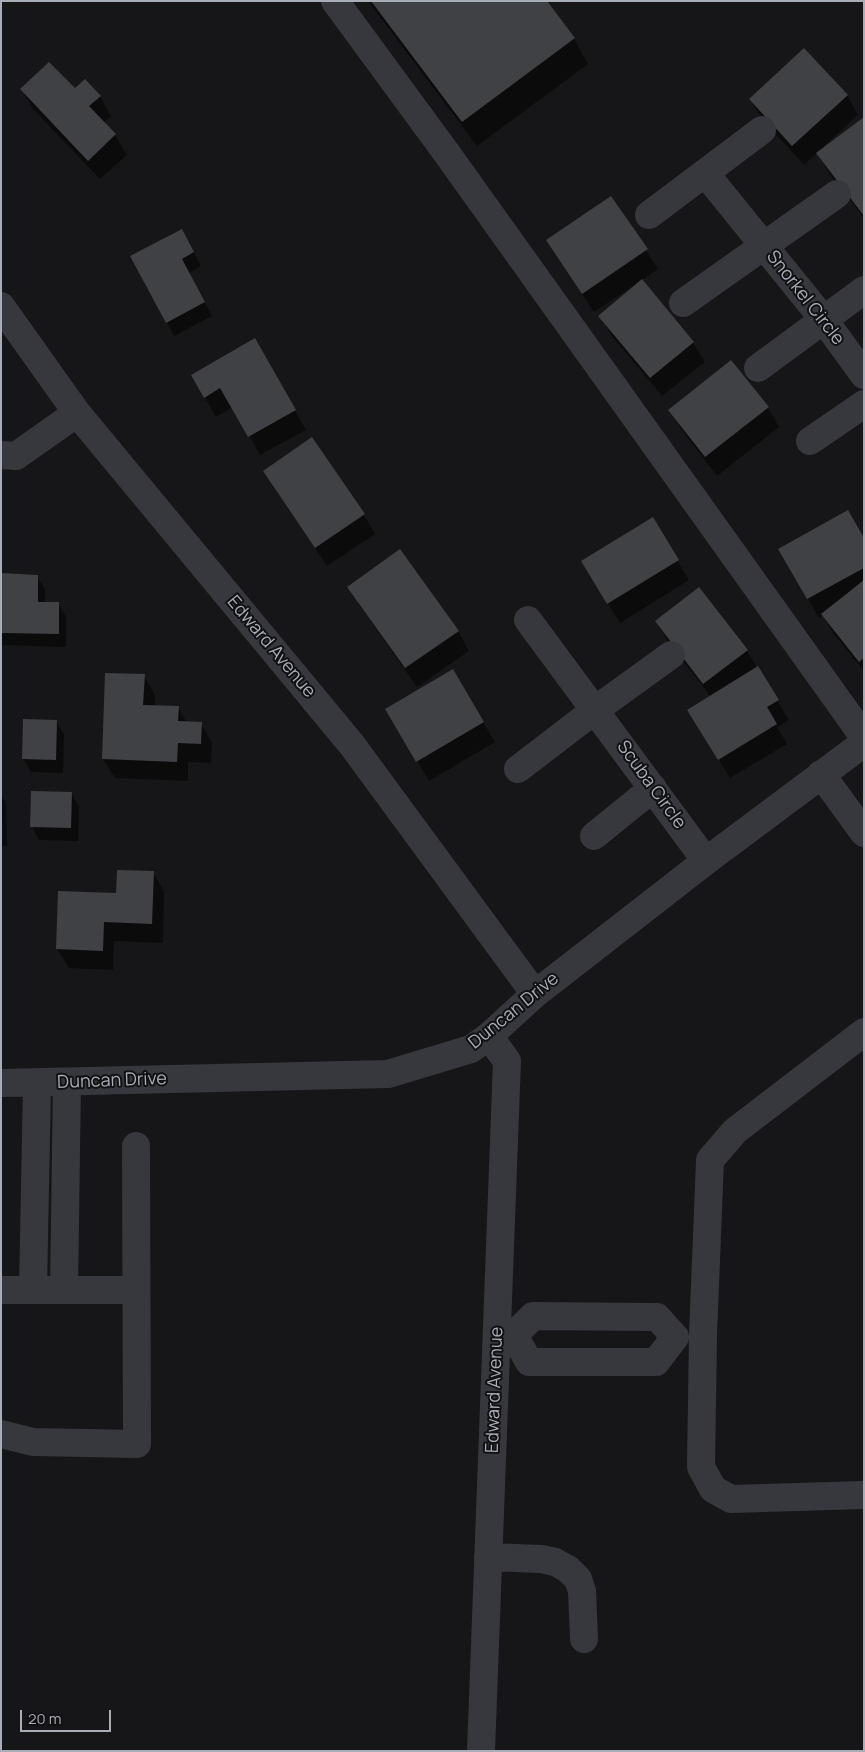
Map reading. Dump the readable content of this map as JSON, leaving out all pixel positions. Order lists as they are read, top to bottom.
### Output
{
  "streets": {
    "street": [
      "Snorkel Circle",
      "Edward Avenue",
      "Scuba Circle",
      "Duncan Drive"
    ]
  },
  "crossings": [
    ["Edward Avenue", "Duncan Drive"],
    ["Scuba Circle", "Duncan Drive"]
  ],
  "scale_bar": "20 m"
}
